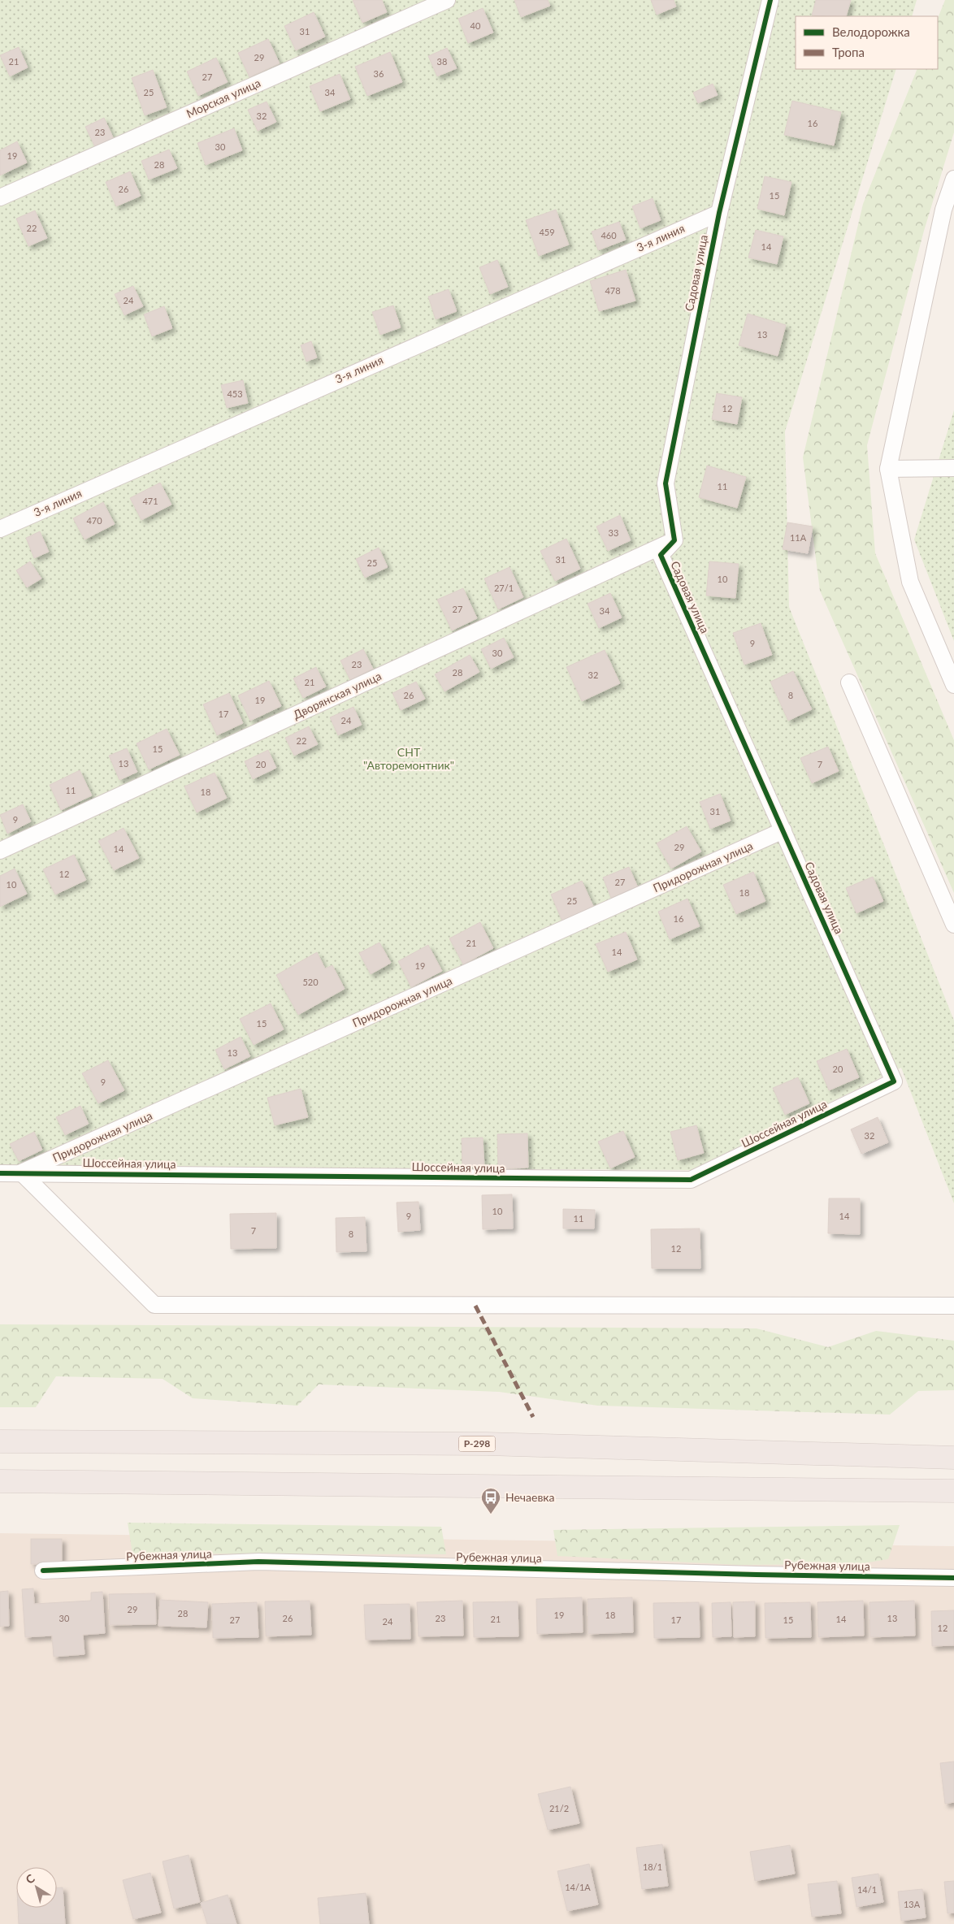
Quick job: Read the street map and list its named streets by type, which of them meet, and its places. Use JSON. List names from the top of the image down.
{
  "streets": {
    "highway": ["Р-298"],
    "street": [
      "Морская улица",
      "3-я линия",
      "Садовая улица",
      "Дворянская улица",
      "Придорожная улица",
      "Шоссейная улица",
      "Рубежная улица"
    ]
  },
  "crossings": [
    ["3-я линия", "Садовая улица"],
    ["Садовая улица", "Дворянская улица"],
    ["Садовая улица", "Придорожная улица"],
    ["Садовая улица", "Шоссейная улица"],
    ["Придорожная улица", "Шоссейная улица"]
  ],
  "parks": ["СНТ \"Авторемонтник\""],
  "places": {
    "bus stop": ["Нечаевка"]
  },
  "house_numbers": [
    "40",
    "31",
    "29",
    "21",
    "38",
    "36",
    "27",
    "25",
    "34",
    "32",
    "16",
    "23",
    "30",
    "19",
    "28",
    "26",
    "15",
    "22",
    "459",
    "460",
    "14",
    "478",
    "24",
    "13",
    "453",
    "12",
    "11",
    "471",
    "470",
    "33",
    "11А",
    "31",
    "25",
    "10",
    "27/1",
    "27",
    "34",
    "9",
    "30",
    "23",
    "28",
    "32",
    "21",
    "26",
    "8",
    "19",
    "17",
    "24",
    "22",
    "15",
    "13",
    "20",
    "7",
    "11",
    "18",
    "31",
    "9",
    "29",
    "14",
    "12",
    "27",
    "10",
    "18",
    "25",
    "16",
    "21",
    "14",
    "19",
    "520",
    "15",
    "13",
    "20",
    "9",
    "32",
    "10",
    "9",
    "14",
    "11",
    "7",
    "8",
    "12",
    "29",
    "28",
    "19",
    "18",
    "30",
    "26",
    "23",
    "13",
    "21",
    "14",
    "27",
    "17",
    "15",
    "24",
    "12",
    "21/2",
    "18/1",
    "14/1А",
    "14/1",
    "13А"
  ],
  "legend": ["Велодорожка", "Тропа"],
  "north": "top left"
}
